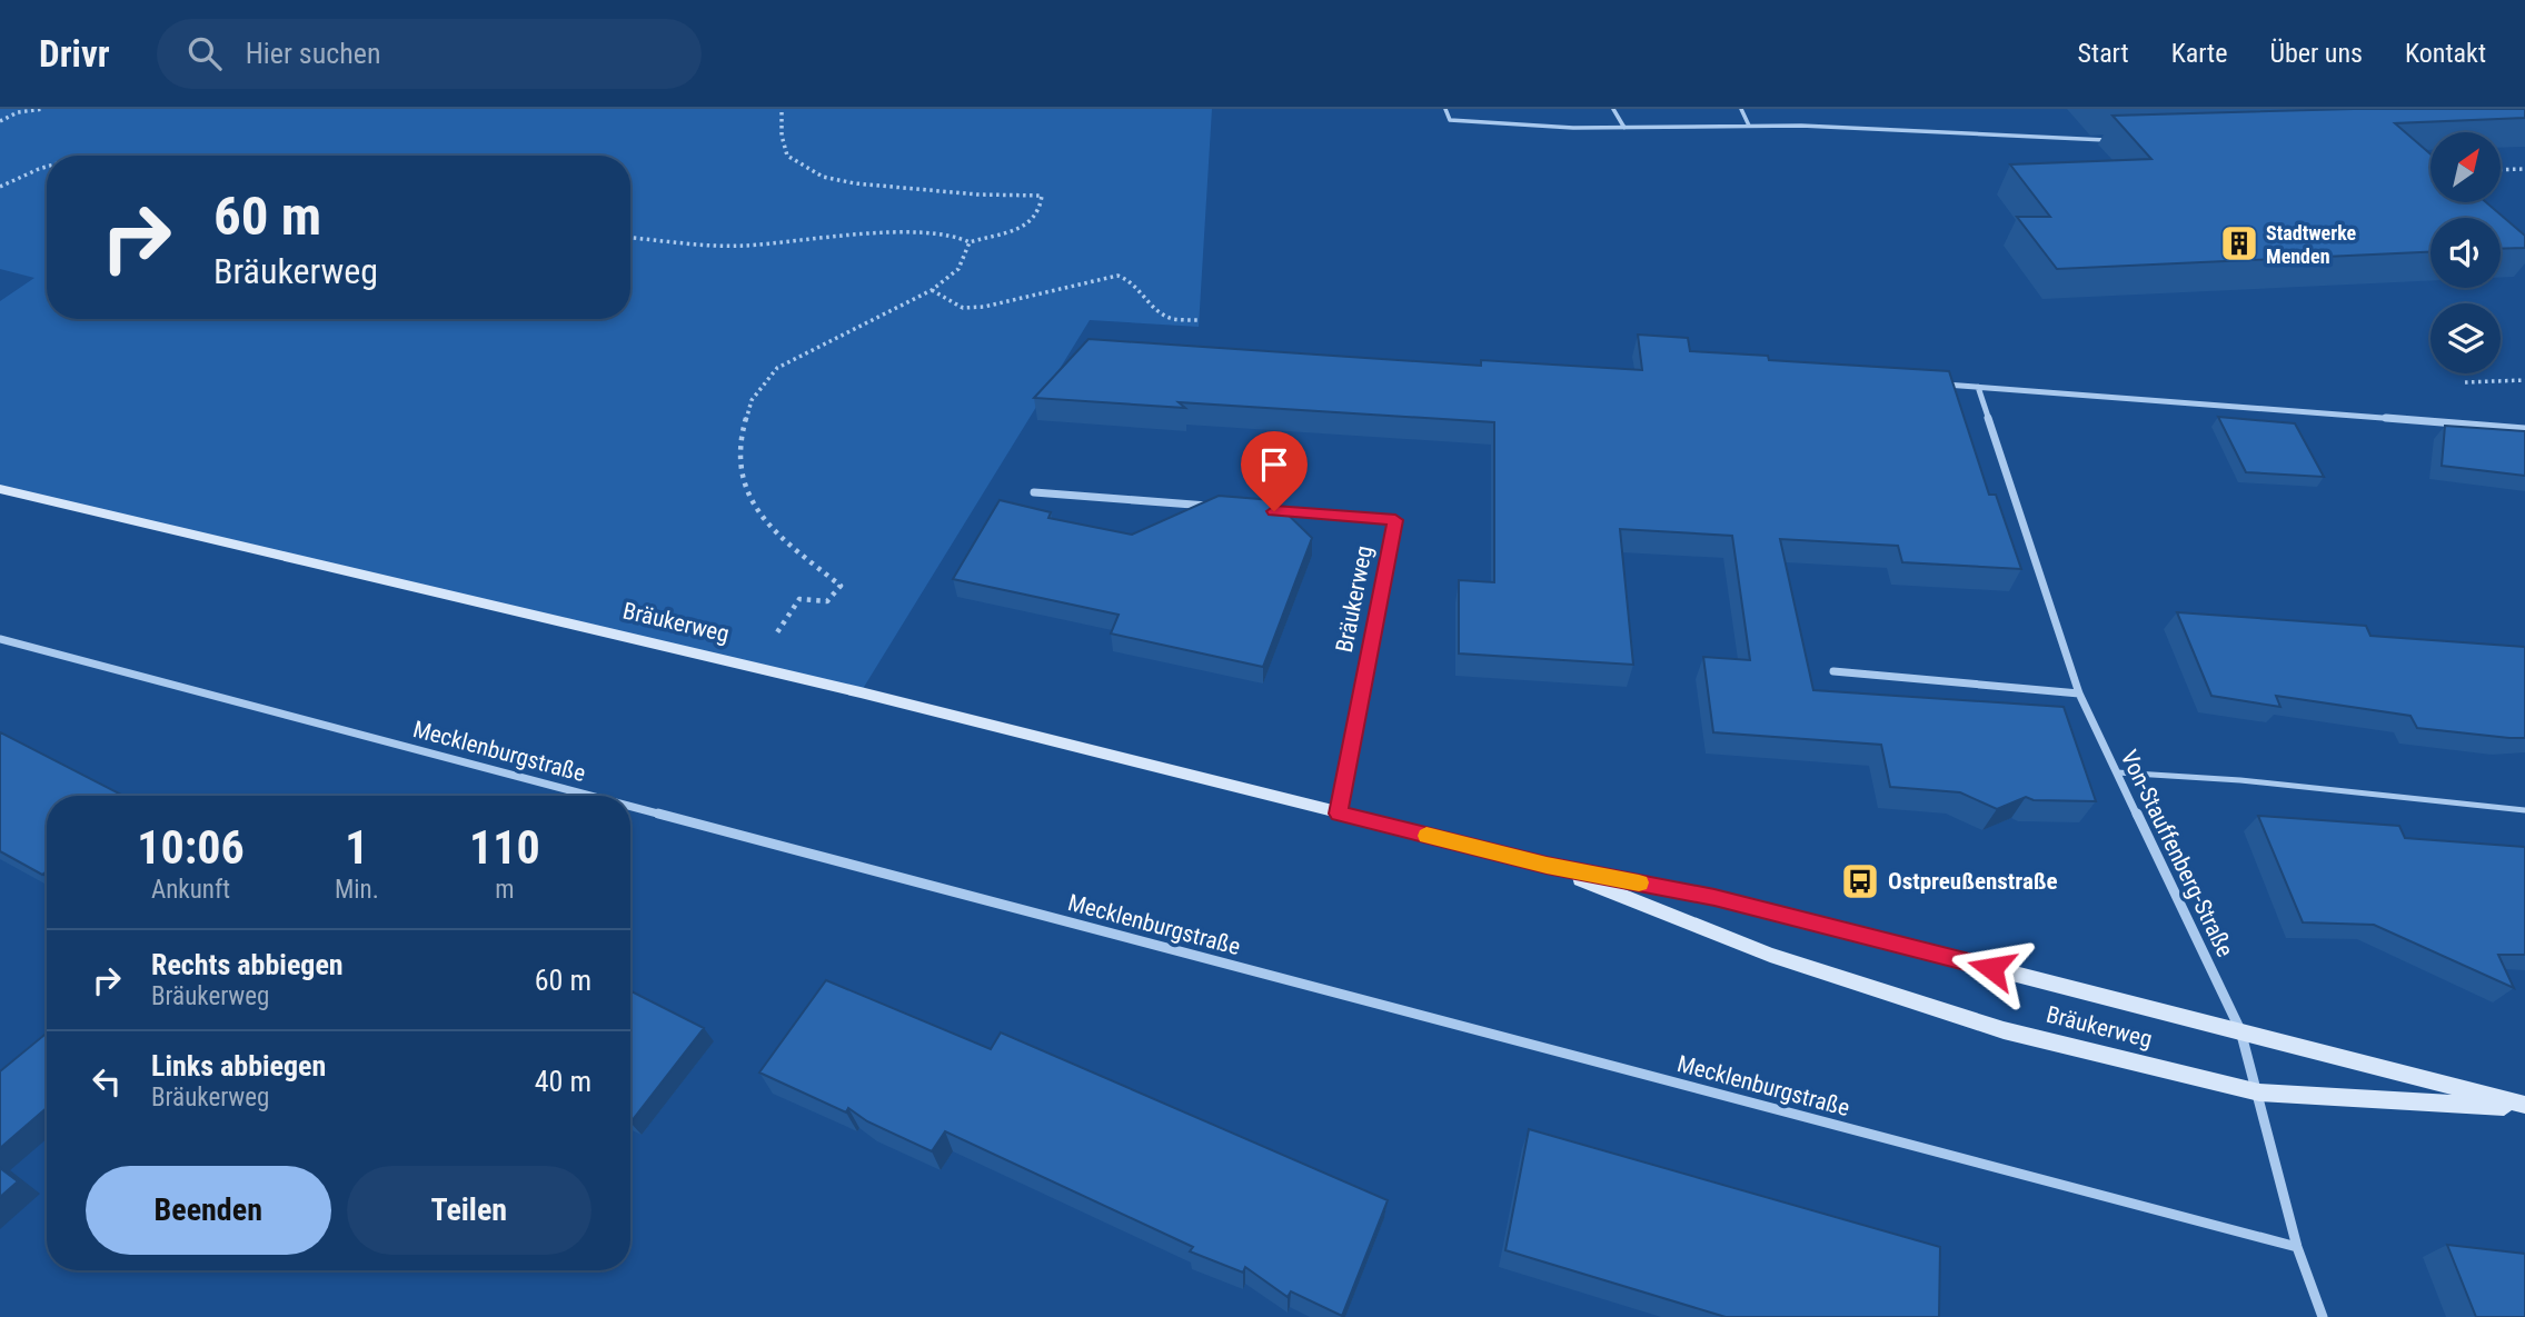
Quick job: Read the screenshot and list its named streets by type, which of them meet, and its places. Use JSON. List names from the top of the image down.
{
  "streets": {
    "main road": ["Bräukerweg"],
    "street": ["Mecklenburgstraße", "Von-Stauffenberg-Straße"]
  },
  "crossings": [
    ["Bräukerweg", "Von-Stauffenberg-Straße"]
  ],
  "places": {
    "building": ["Stadtwerke Menden"],
    "bus stop": ["Ostpreußenstraße"]
  },
  "north": "top right",
  "page": {
    "header": "Drivr",
    "search": "Hier suchen",
    "nav": [
      "Start",
      "Karte",
      "Über uns",
      "Kontakt"
    ],
    "turn": ["60 m", "Bräukerweg"],
    "eta": [
      "10:06",
      "Ankunft",
      "1",
      "Min.",
      "110",
      "m"
    ],
    "list": [
      {
        "name": "Rechts abbiegen",
        "note": "Bräukerweg",
        "value": "60 m"
      },
      {
        "name": "Links abbiegen",
        "note": "Bräukerweg",
        "value": "40 m"
      }
    ],
    "buttons": ["Beenden", "Teilen"]
  }
}
